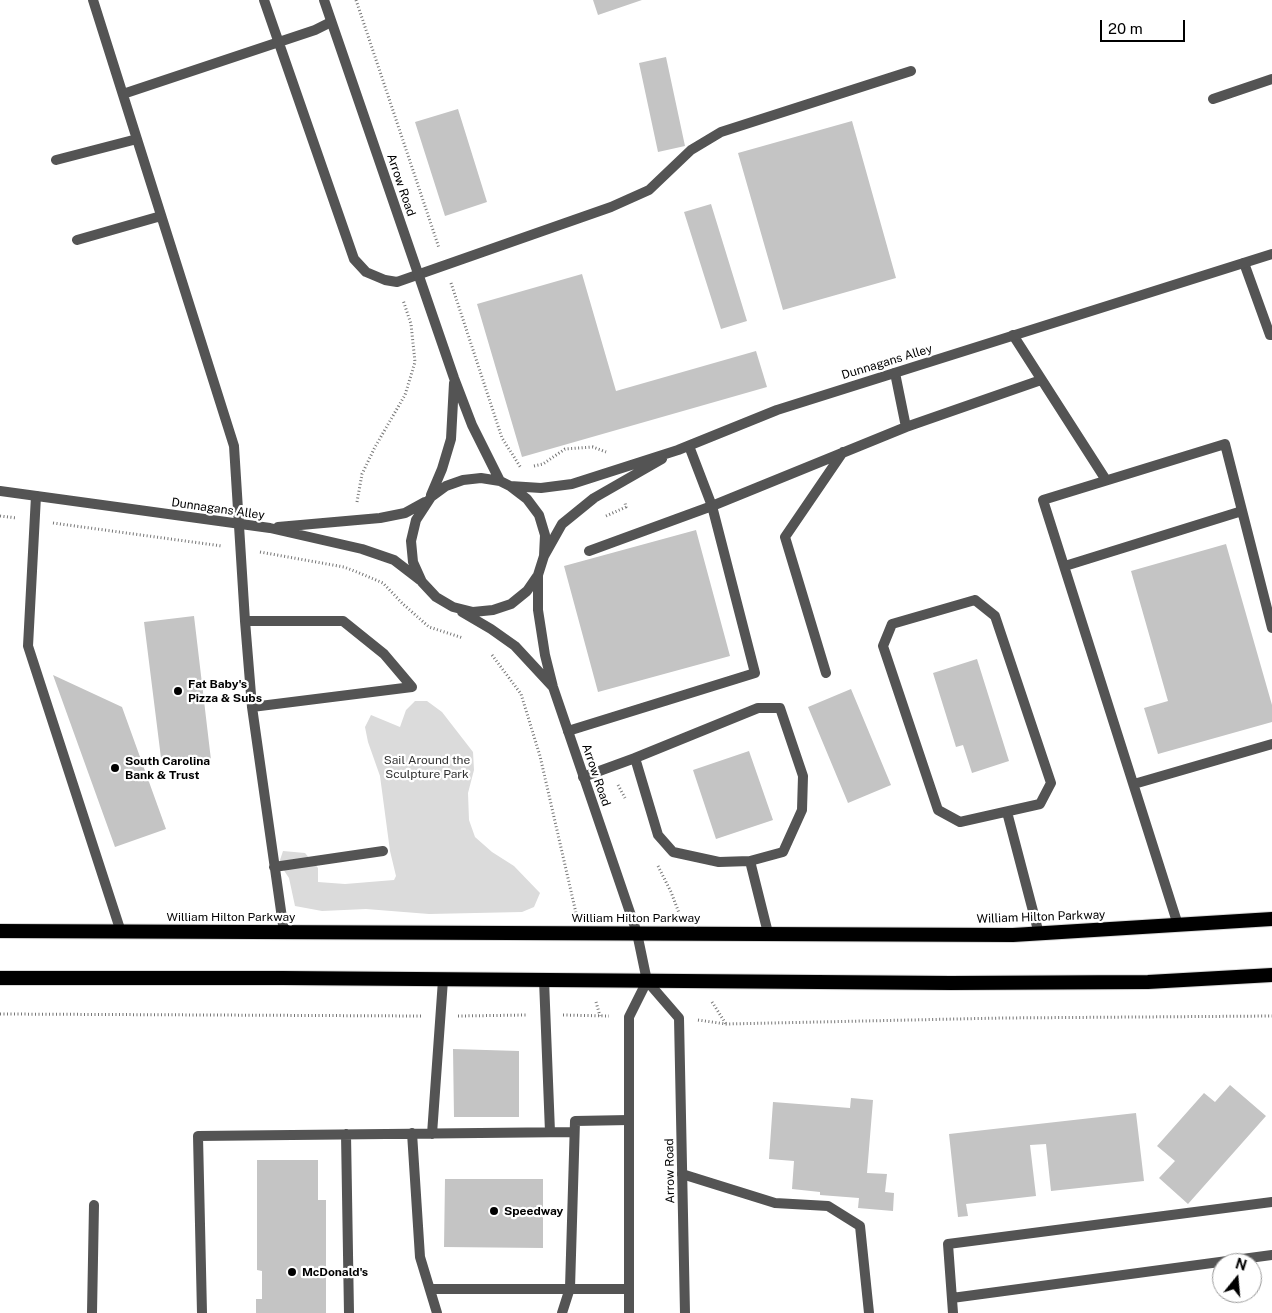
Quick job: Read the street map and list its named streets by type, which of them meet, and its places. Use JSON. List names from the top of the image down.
{
  "streets": {
    "highway": ["William Hilton Parkway"],
    "street": ["Arrow Road", "Dunnagans Alley"]
  },
  "crossings": [
    ["Arrow Road", "Dunnagans Alley"],
    ["Arrow Road", "William Hilton Parkway"]
  ],
  "parks": ["Sail Around the Sculpture Park"],
  "places": [
    "Fat Baby's Pizza & Subs",
    "South Carolina Bank & Trust",
    "Speedway",
    "McDonald's"
  ],
  "scale_bar": "20 m",
  "north": "top"
}
